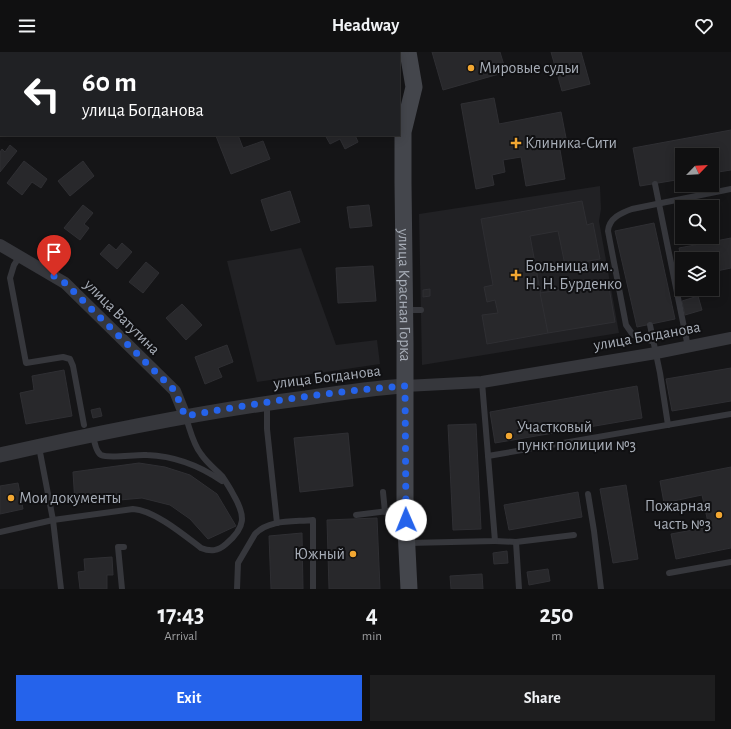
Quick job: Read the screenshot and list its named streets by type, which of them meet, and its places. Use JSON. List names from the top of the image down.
{
  "streets": {
    "main road": ["улица Красная Горка"],
    "street": ["улица Ватутина", "улица Богданова"]
  },
  "crossings": [
    ["улица Красная Горка", "улица Богданова"],
    ["улица Ватутина", "улица Богданова"]
  ],
  "places": {
    "other": [
      "Мировые судьи",
      "Участковый пункт полиции №3",
      "Мои документы",
      "Пожарная часть №3",
      "Южный"
    ],
    "health": ["Клиника-Сити", "Больница им. Н. Н. Бурденко"]
  },
  "north": "top right",
  "page": {
    "header": "Headway",
    "turn": ["60 m", "улица Богданова"],
    "eta": [
      "17:43",
      "Arrival",
      "4",
      "min",
      "250",
      "m"
    ],
    "buttons": ["Exit", "Share"]
  }
}
